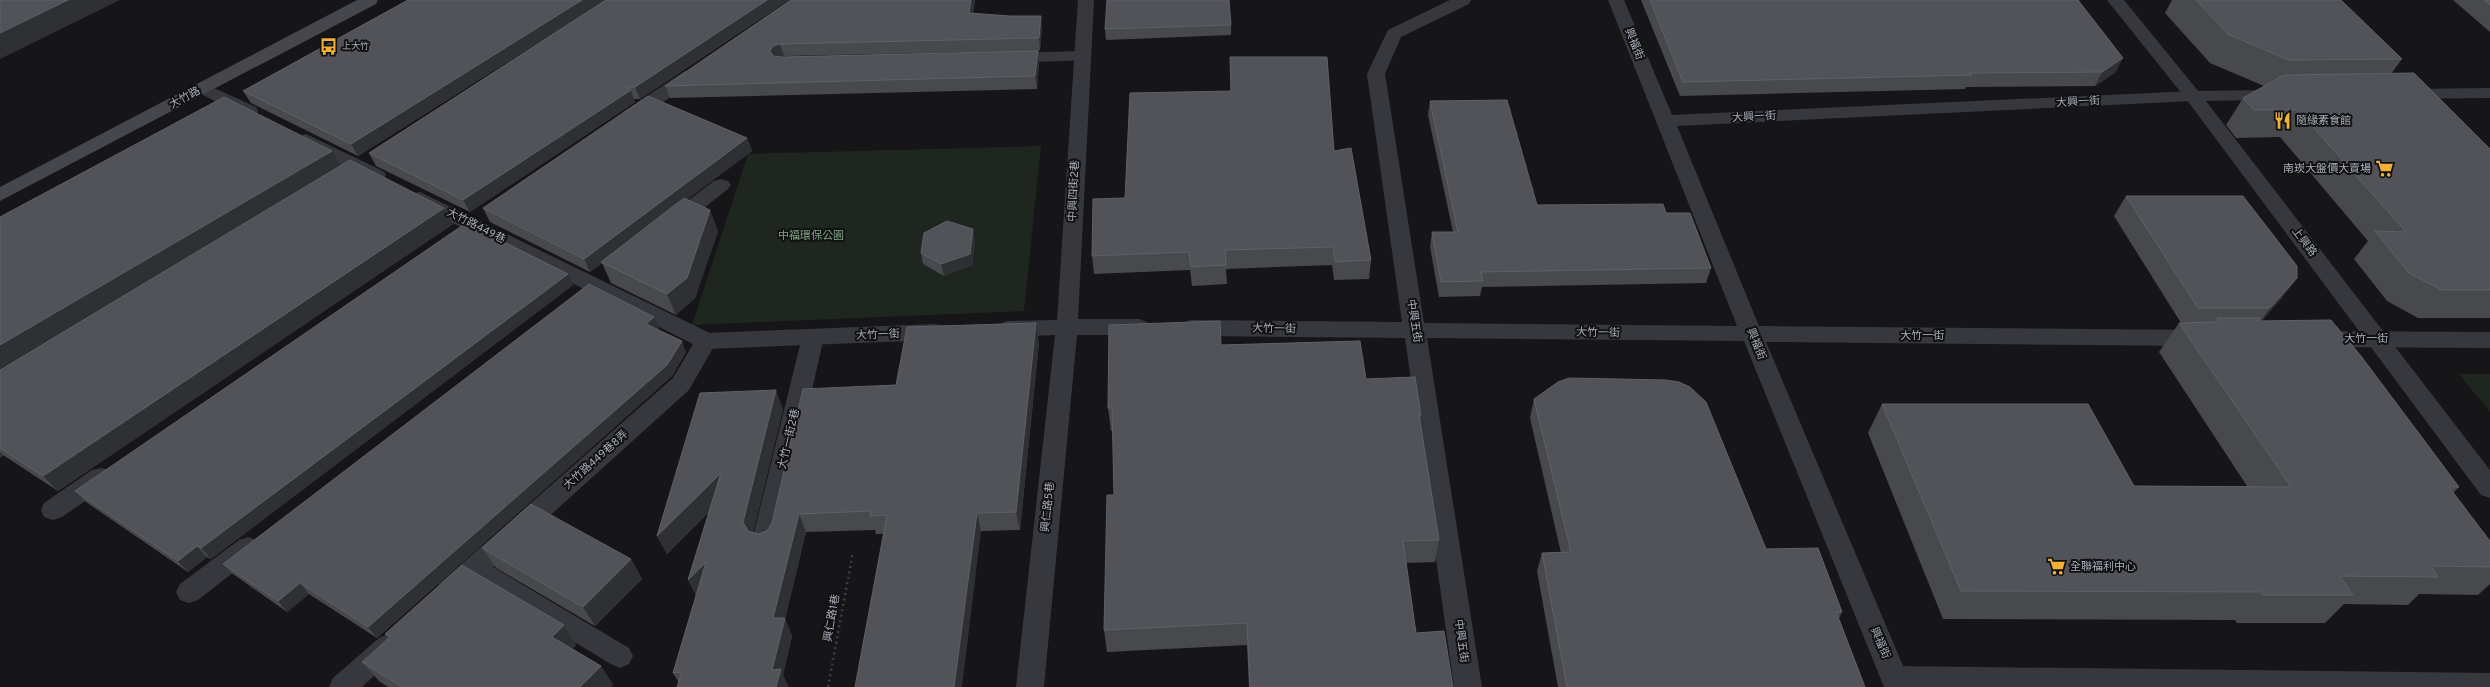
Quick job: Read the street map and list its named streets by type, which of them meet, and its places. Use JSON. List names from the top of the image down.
{
  "streets": {
    "main road": ["大竹路"],
    "street": [
      "興福街",
      "大興一街",
      "中興四街2巷",
      "大竹路449巷",
      "上興路",
      "中興五街",
      "大竹一街",
      "大竹一街2巷",
      "大竹路449巷8弄",
      "興仁路5巷"
    ],
    "path": ["興仁路1巷"]
  },
  "crossings": [
    ["興福街", "大興一街"],
    ["興福街", "大竹一街"],
    ["大興一街", "上興路"],
    ["中興四街2巷", "大竹一街"],
    ["中興四街2巷", "興仁路5巷"],
    ["大竹路449巷", "大竹一街"],
    ["大竹路449巷", "大竹路449巷8弄"],
    ["上興路", "大竹一街"],
    ["中興五街", "大竹一街"],
    ["大竹一街", "大竹一街2巷"],
    ["大竹一街", "大竹路449巷8弄"],
    ["大竹一街", "興仁路5巷"]
  ],
  "parks": ["中福環保公園"],
  "places": {
    "bus stop": ["上大竹"],
    "restaurant": ["隨緣素食館"],
    "supermarket": ["南崁大盤價大賣場", "全聯福利中心"]
  }
}
